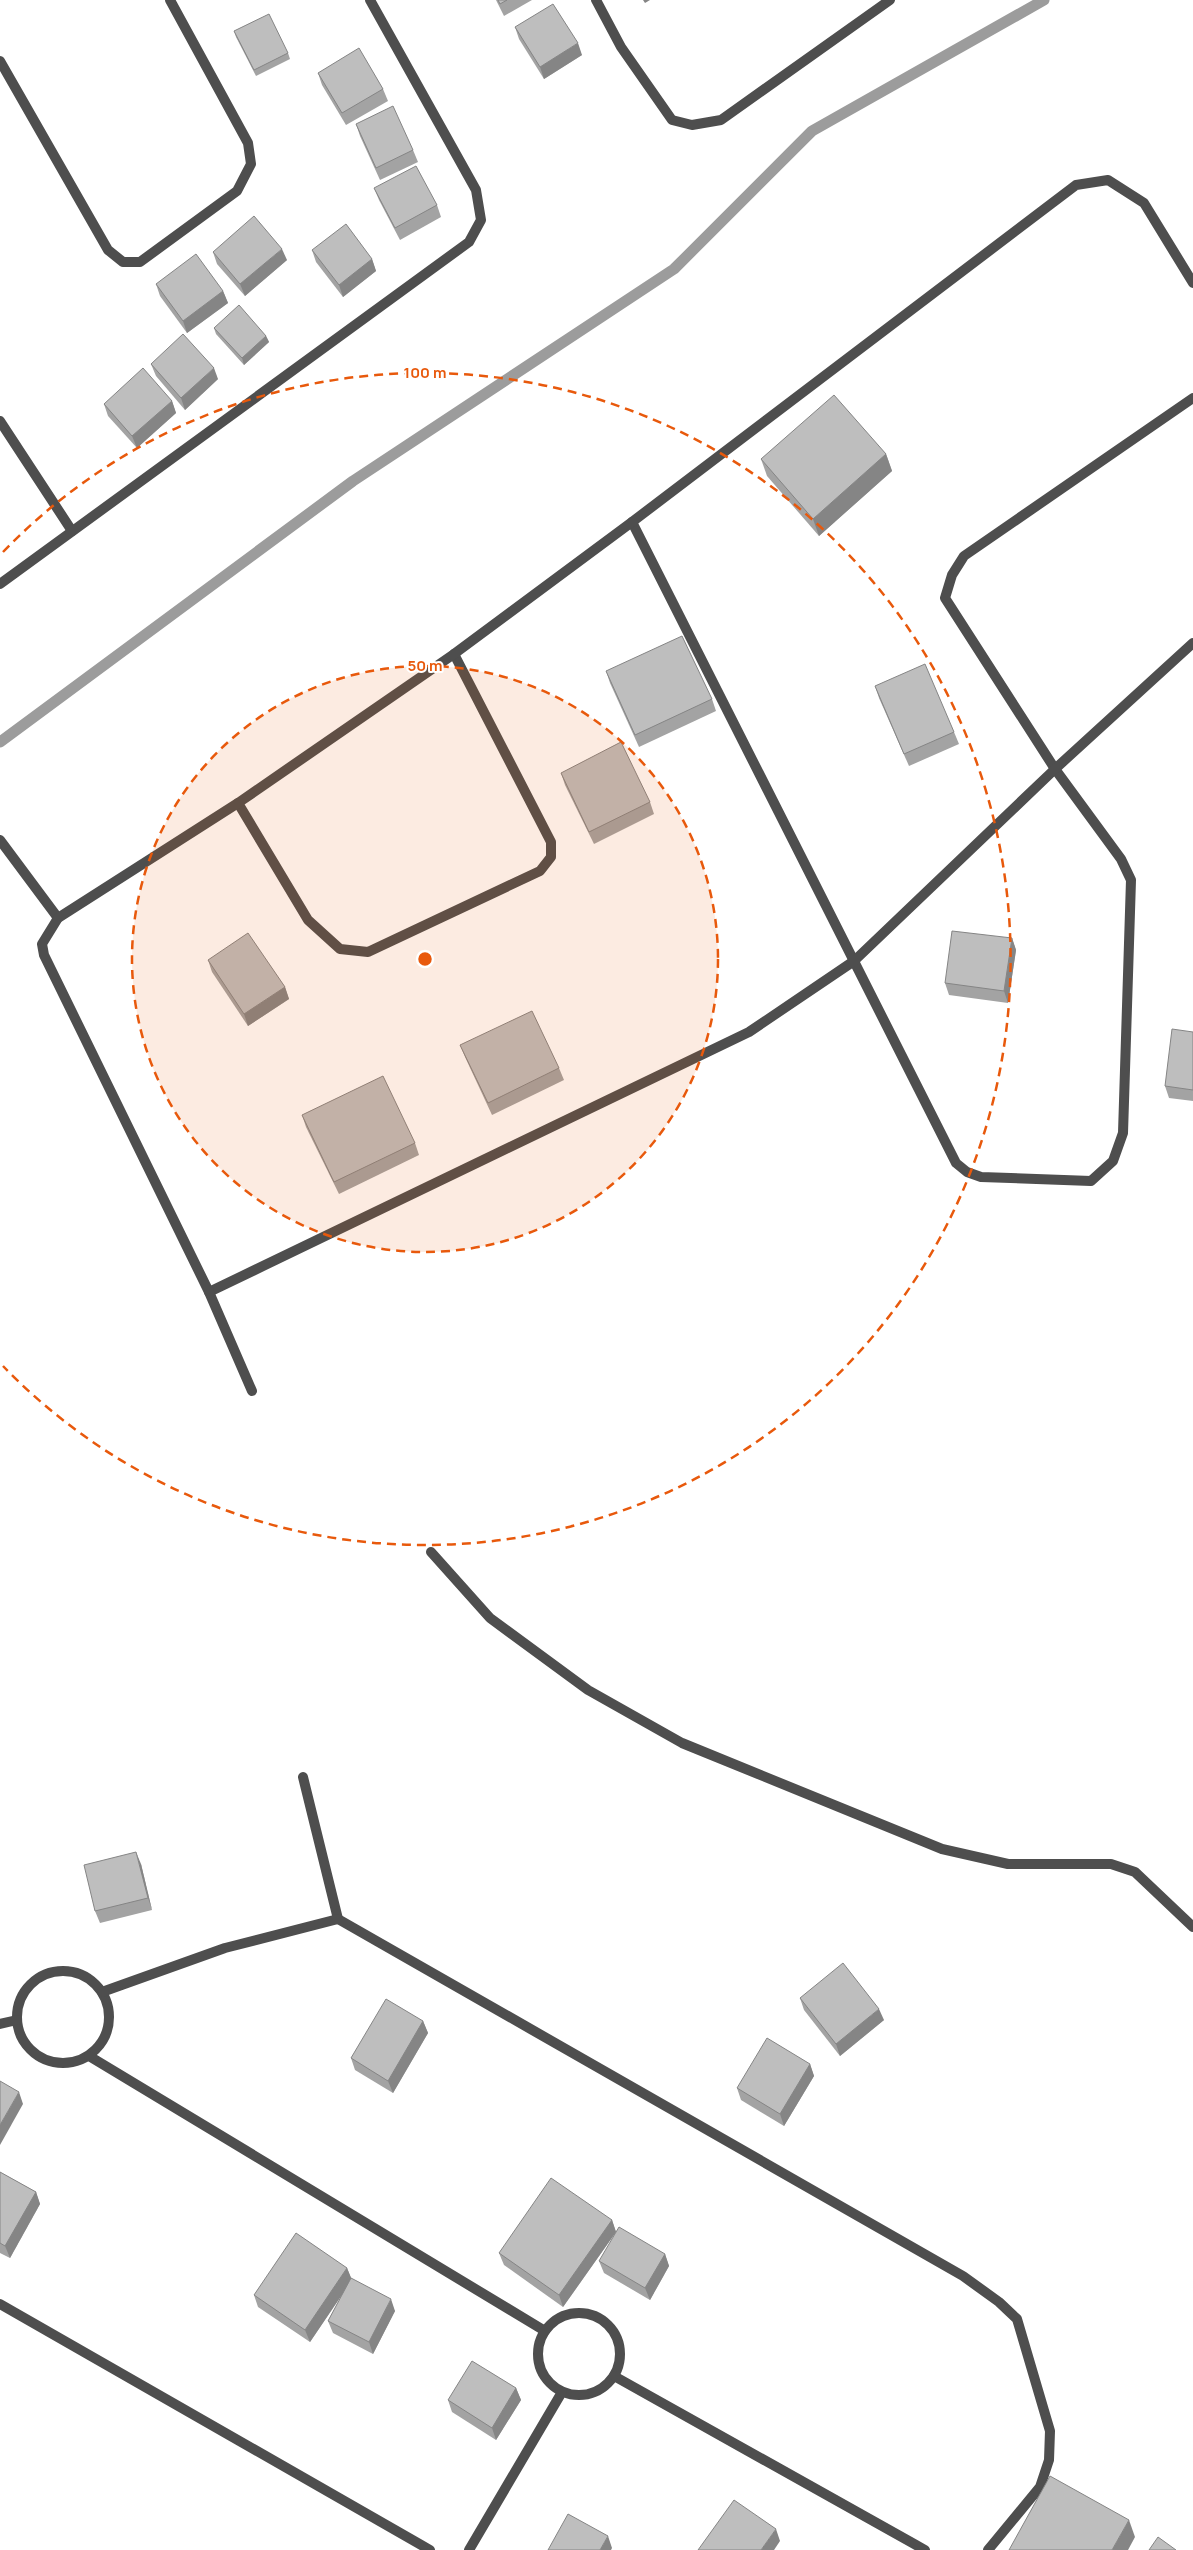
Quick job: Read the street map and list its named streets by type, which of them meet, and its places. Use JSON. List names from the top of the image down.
{
  "rings": ["100 m", "50 m"]
}
